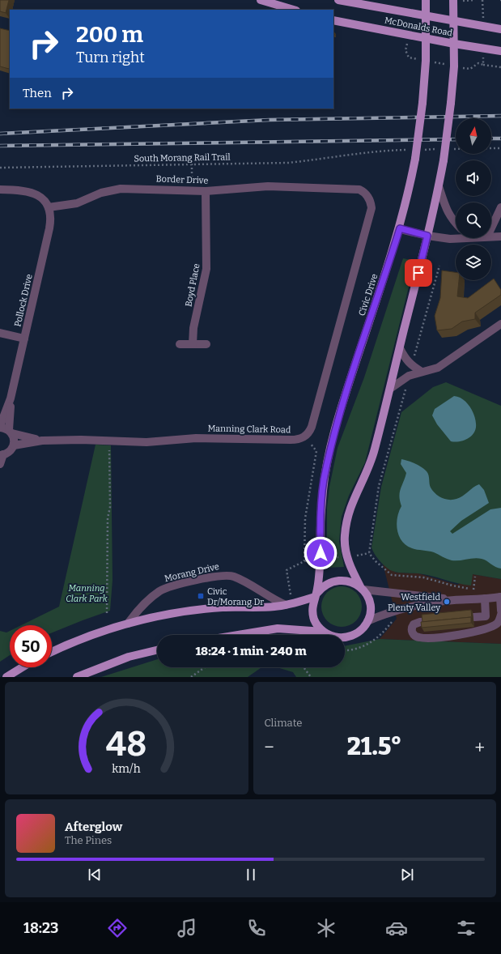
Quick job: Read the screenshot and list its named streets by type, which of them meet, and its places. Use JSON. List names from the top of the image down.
{
  "streets": {
    "main road": ["McDonalds Road", "Civic Drive", "Morang Drive"],
    "street": [
      "Border Drive",
      "Boyd Place",
      "Pollock Drive",
      "Manning Clark Road"
    ],
    "path": ["South Morang Rail Trail"]
  },
  "crossings": [
    ["McDonalds Road", "Civic Drive"],
    ["Border Drive", "Boyd Place"],
    ["Border Drive", "Pollock Drive"],
    ["Border Drive", "Manning Clark Road"],
    ["Civic Drive", "Morang Drive"],
    ["Pollock Drive", "Manning Clark Road"]
  ],
  "parks": ["Manning Clark Park"],
  "places": {
    "transit": ["Civic Dr/Morang Dr"],
    "other": ["Westfield Plenty Valley"]
  },
  "north": "top",
  "page": {
    "turn": ["200 m", "Turn right"],
    "then": "Then",
    "limit": "50",
    "trip": "18:24 · 1 min · 240 m",
    "tile": "Climate",
    "heat": ["−", "21.5°", "+"],
    "song": ["Afterglow", "The Pines"],
    "tabs": "18:23",
    "gauge": ["48", "km/h"]
  }
}
